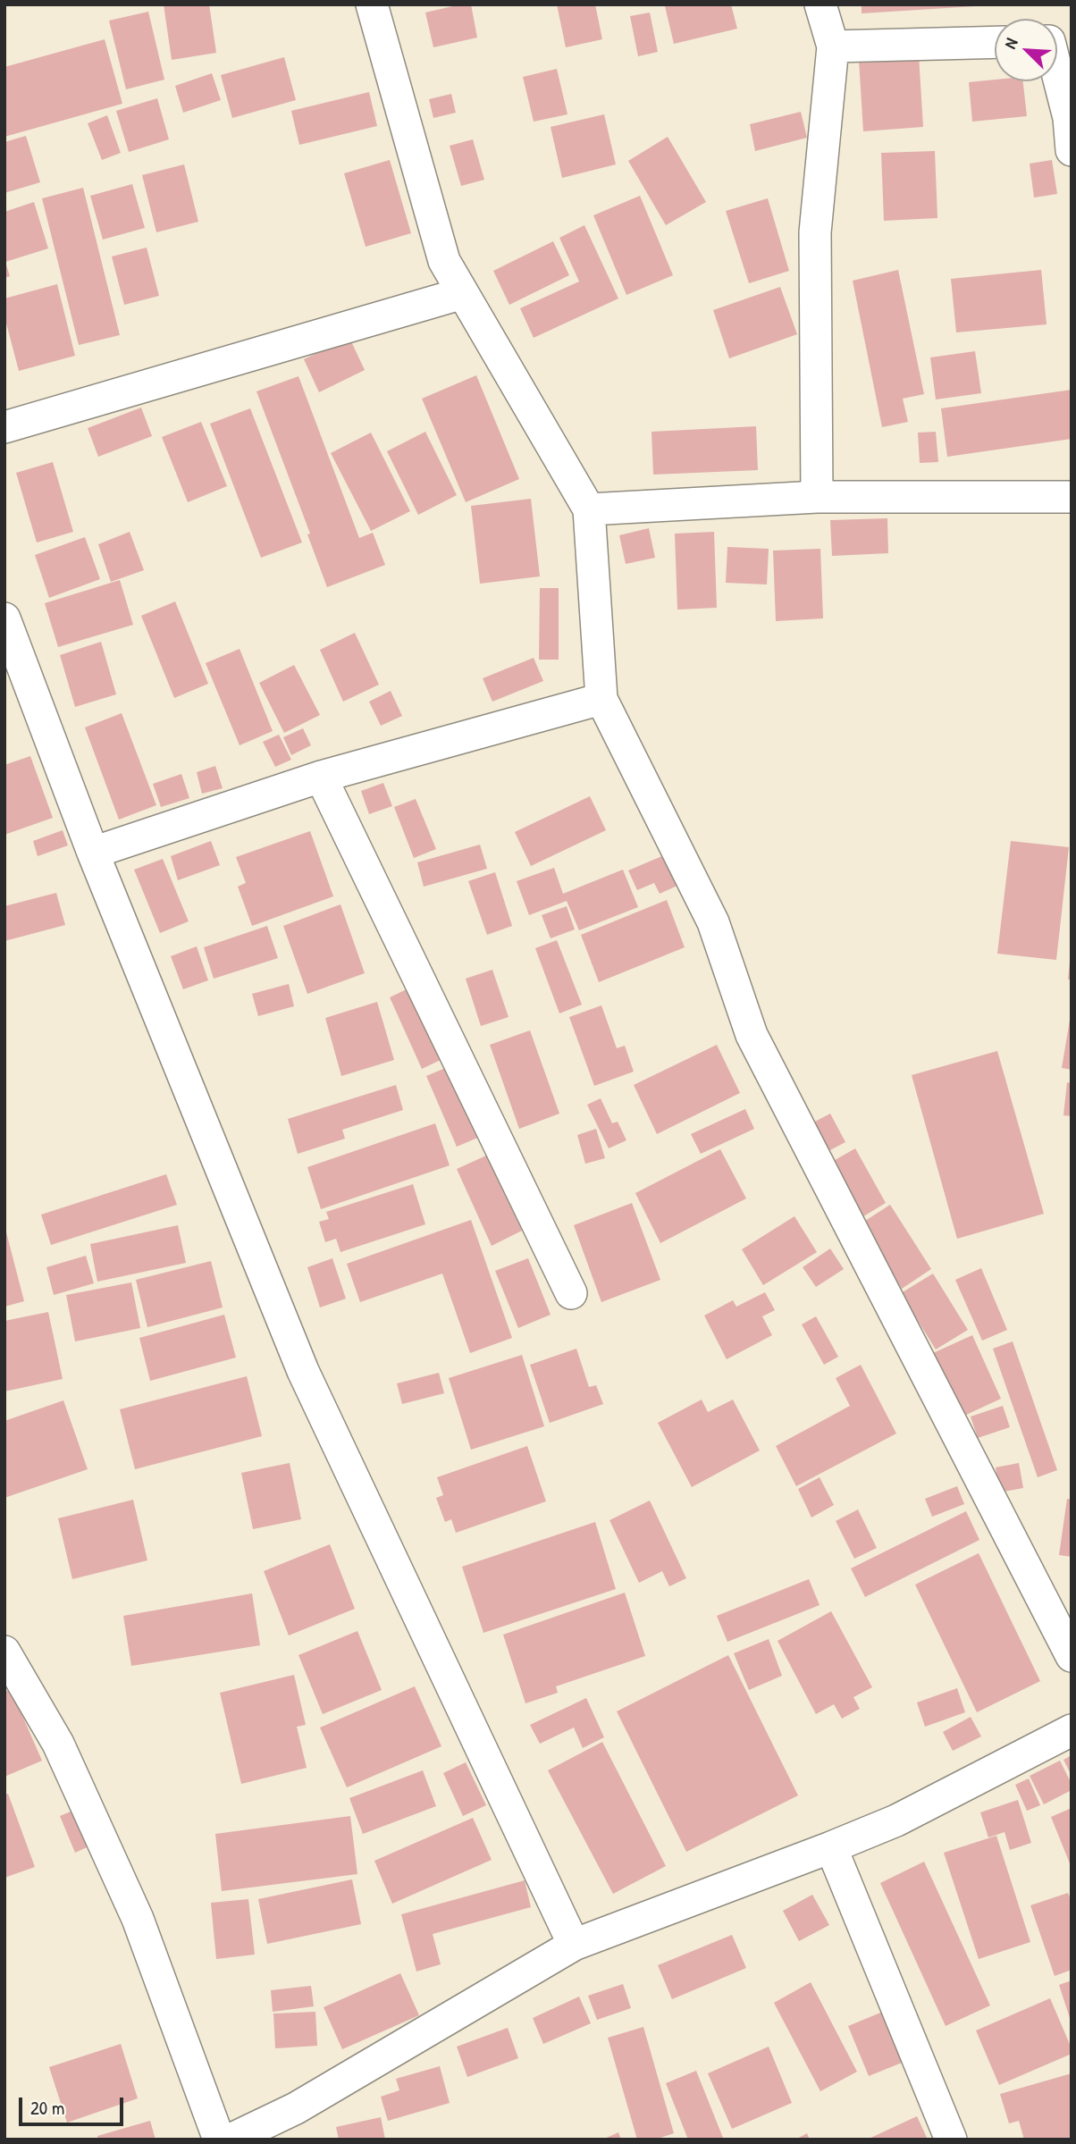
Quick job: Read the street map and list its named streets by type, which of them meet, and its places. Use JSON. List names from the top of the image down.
{
  "scale_bar": "20 m",
  "north": "top left"
}
